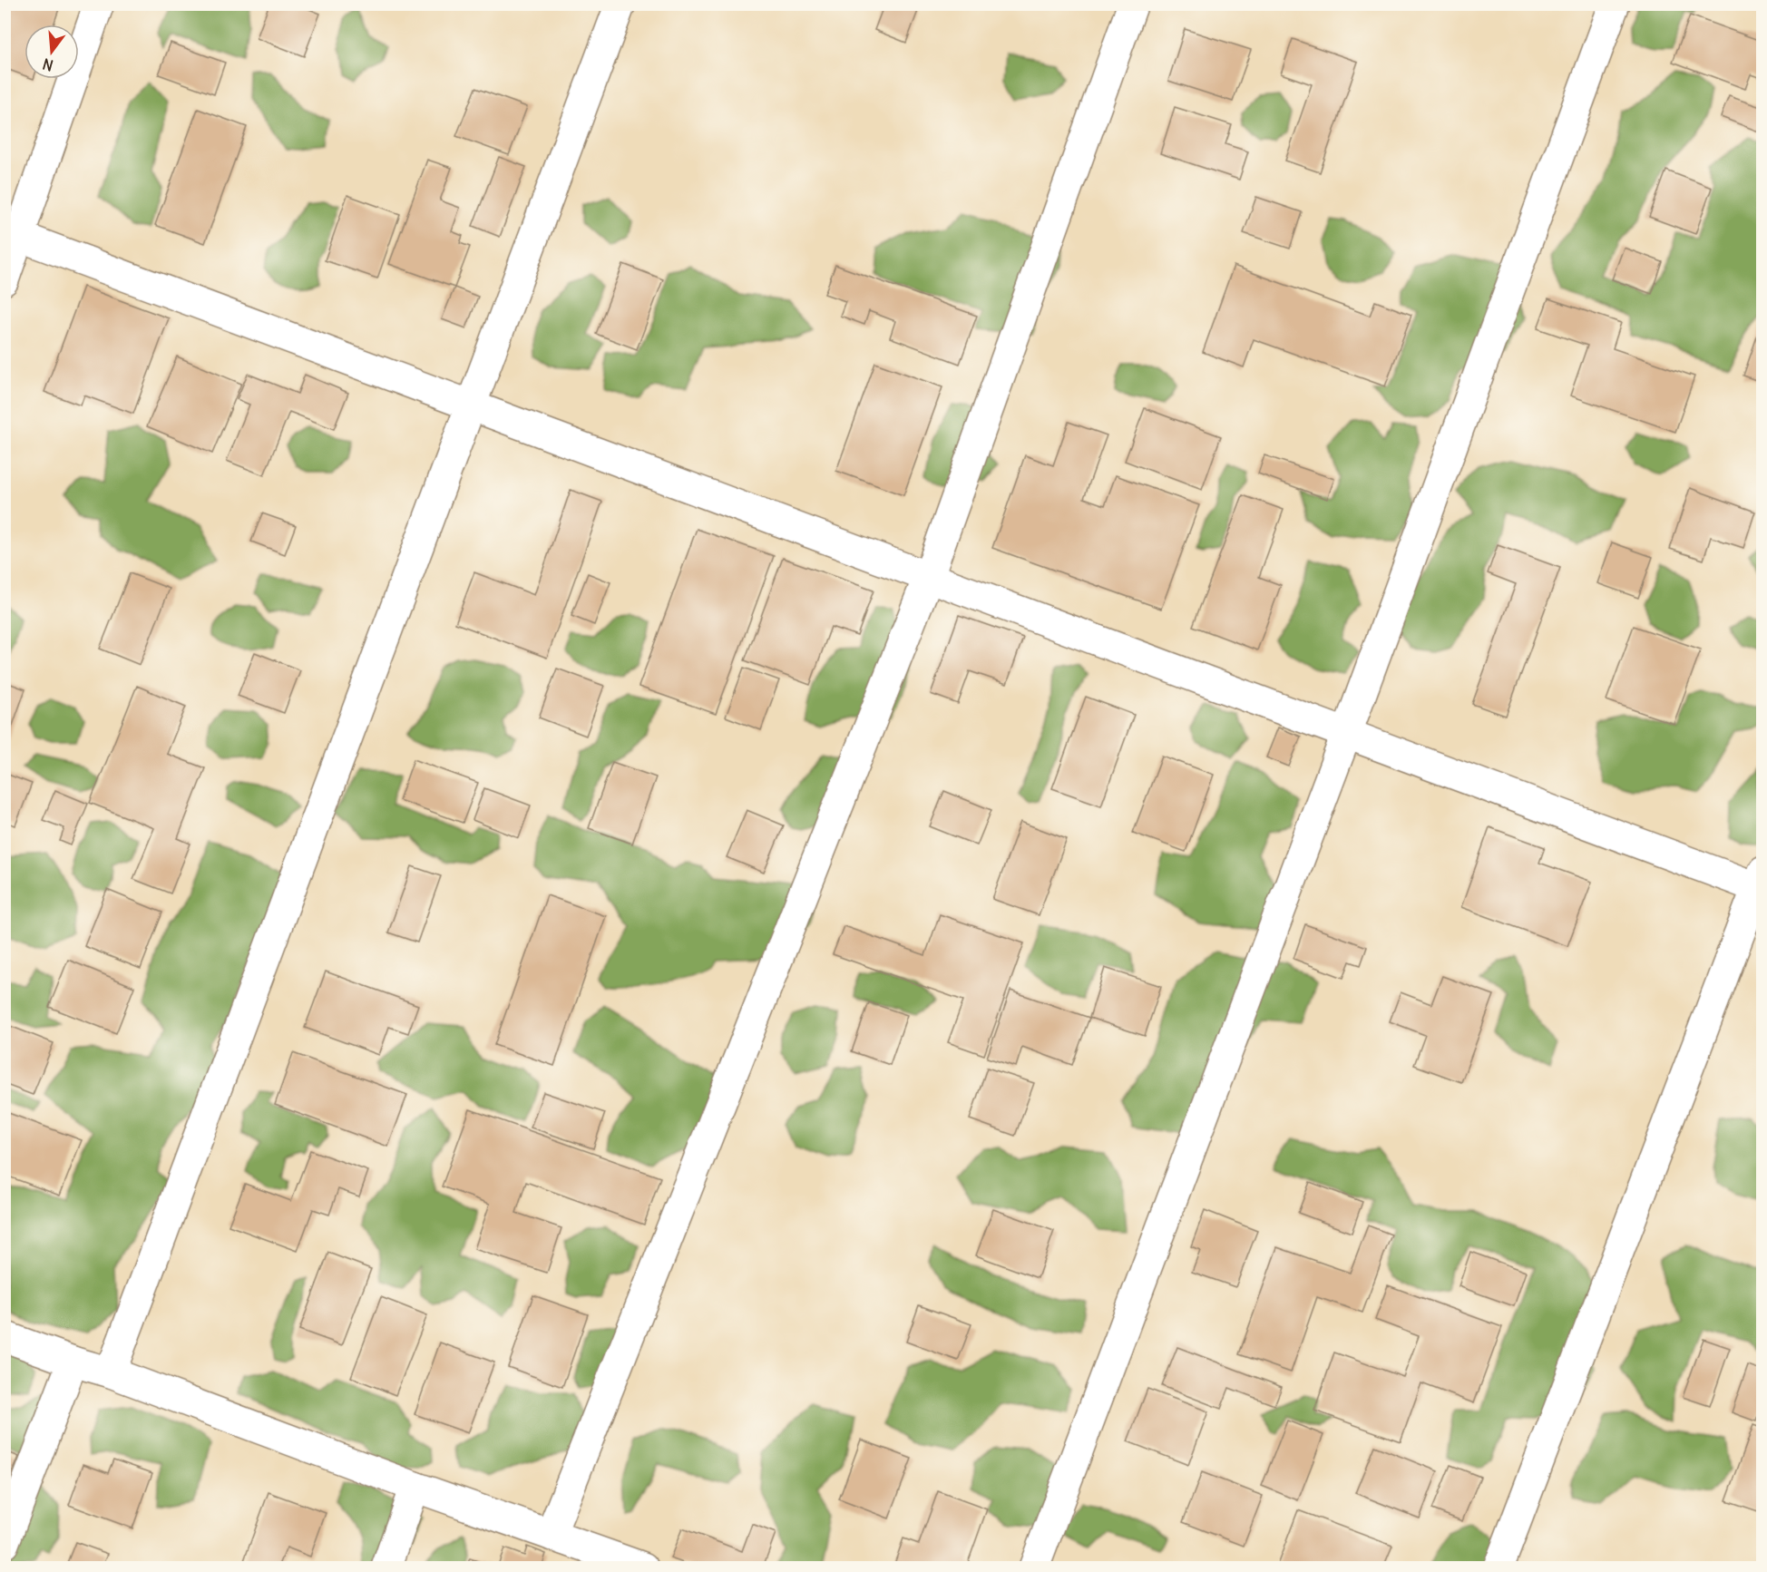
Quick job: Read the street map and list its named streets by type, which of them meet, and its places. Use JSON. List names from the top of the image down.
{
  "north": "bottom"
}
